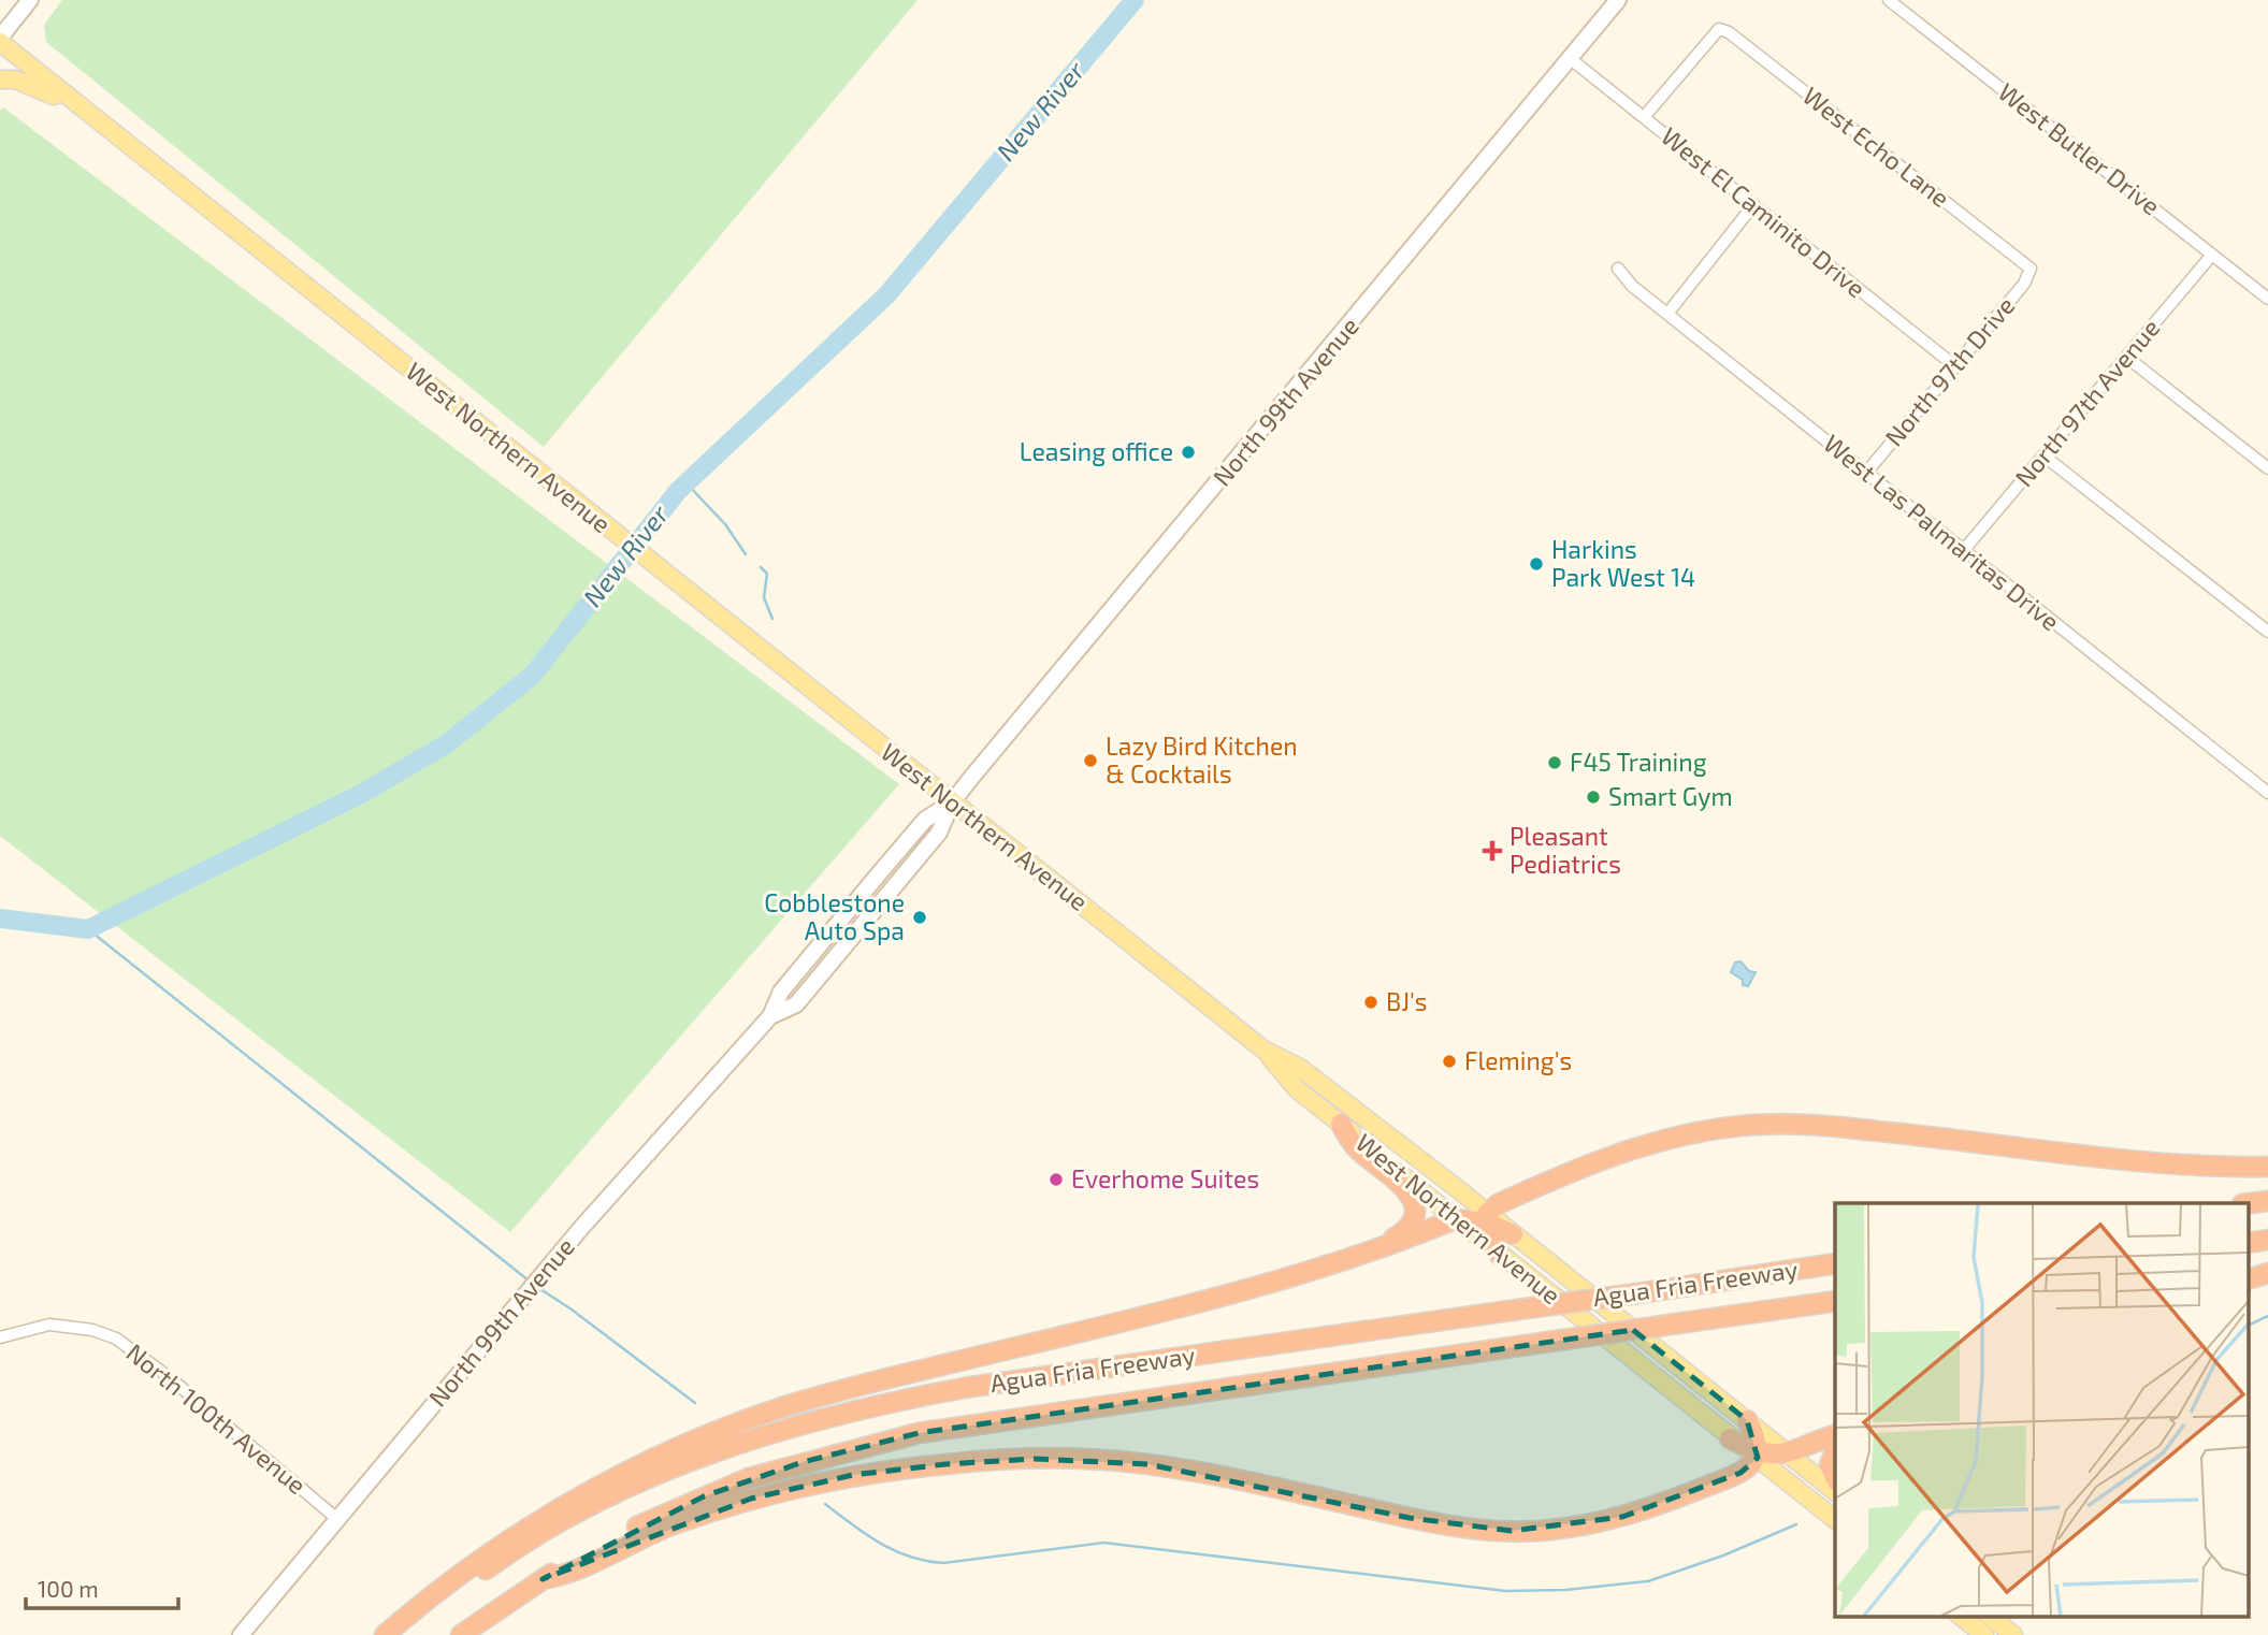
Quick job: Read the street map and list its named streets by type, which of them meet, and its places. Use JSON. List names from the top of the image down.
{
  "streets": {
    "highway": ["Agua Fria Freeway"],
    "main road": ["North 99th Avenue", "West Northern Avenue"],
    "street": [
      "West Echo Lane",
      "West Butler Drive",
      "West El Caminito Drive",
      "North 97th Drive",
      "North 97th Avenue",
      "West Las Palmaritas Drive",
      "North 100th Avenue"
    ]
  },
  "crossings": [
    ["West Echo Lane", "West El Caminito Drive"],
    ["West Echo Lane", "North 97th Drive"],
    ["West Butler Drive", "North 97th Avenue"],
    ["West El Caminito Drive", "North 97th Drive"],
    ["West El Caminito Drive", "North 99th Avenue"],
    ["North 97th Drive", "West Las Palmaritas Drive"],
    ["North 99th Avenue", "West Northern Avenue"],
    ["North 99th Avenue", "North 100th Avenue"],
    ["North 97th Avenue", "West Las Palmaritas Drive"]
  ],
  "water": ["New River"],
  "places": {
    "other": [
      "Leasing office",
      "Harkins Park West 14",
      "Lazy Bird Kitchen & Cocktails",
      "F45 Training",
      "Smart Gym",
      "Cobblestone Auto Spa",
      "BJ's",
      "Fleming's",
      "Everhome Suites"
    ],
    "health": ["Pleasant Pediatrics"]
  },
  "scale_bar": "100 m"
}
